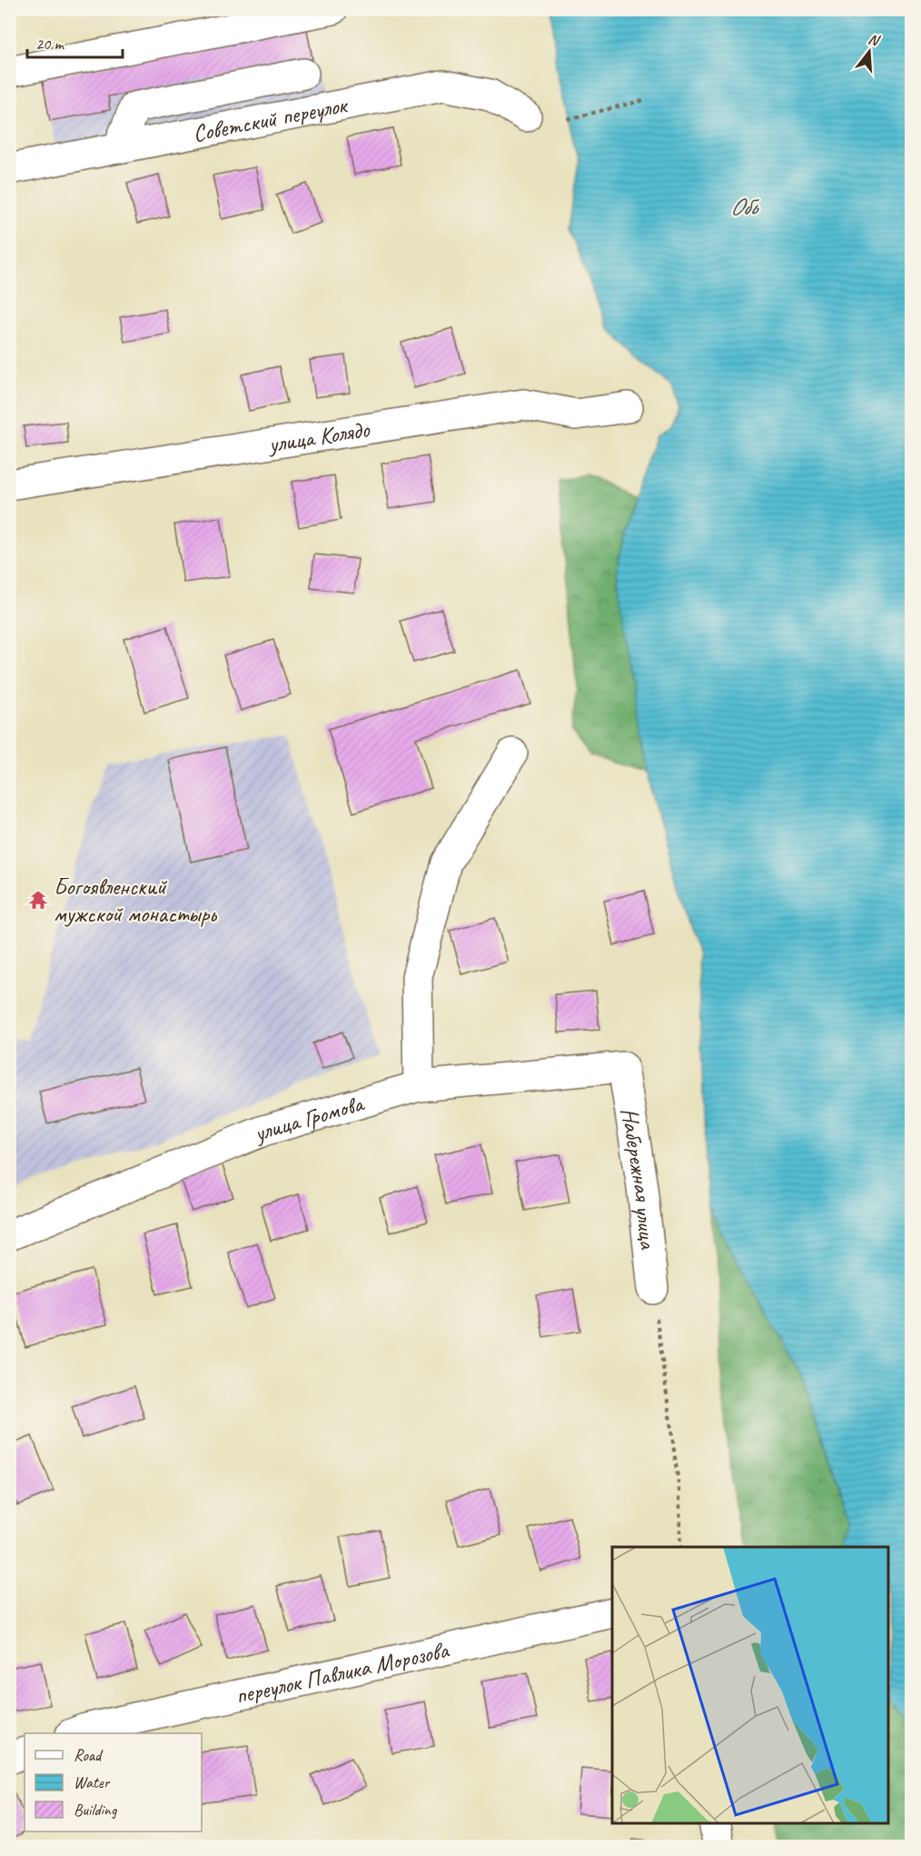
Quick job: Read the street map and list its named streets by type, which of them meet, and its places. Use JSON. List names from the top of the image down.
{
  "streets": {
    "street": [
      "Советский переулок",
      "улица Колядо",
      "улица Громова",
      "Набережная улица",
      "переулок Павлика Морозова"
    ]
  },
  "crossings": [
    ["улица Громова", "Набережная улица"]
  ],
  "water": ["Обь"],
  "places": {
    "temple": ["Богоявленский мужской монастырь"]
  },
  "legend": ["Road", "Water", "Building"],
  "scale_bar": "20 m",
  "north": "top"
}
